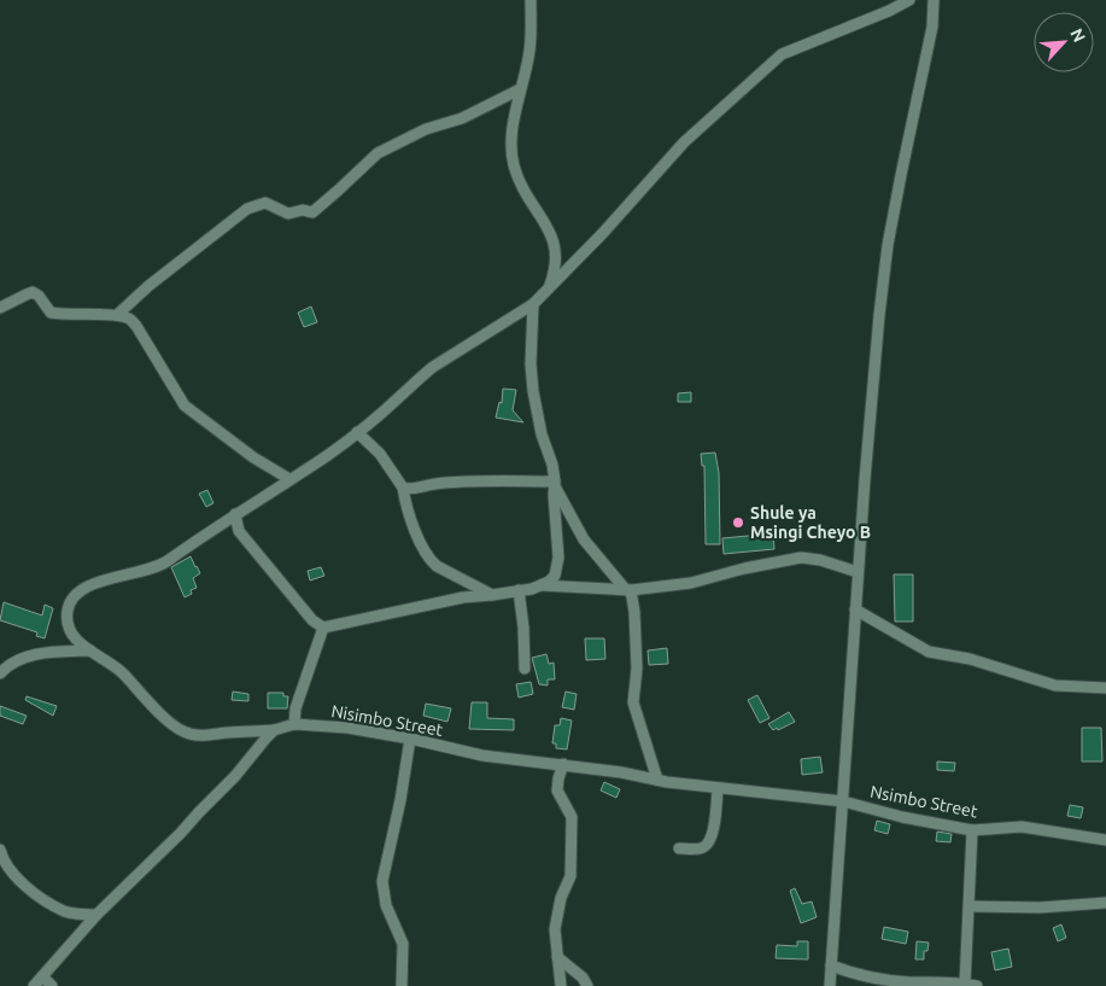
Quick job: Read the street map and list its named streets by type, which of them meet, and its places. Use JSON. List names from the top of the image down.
{
  "streets": {
    "street": ["Nisimbo Street", "Nsimbo Street"]
  },
  "crossings": [
    ["Nisimbo Street", "Nsimbo Street"]
  ],
  "places": ["Shule ya Msingi Cheyo B"],
  "north": "top right"
}
